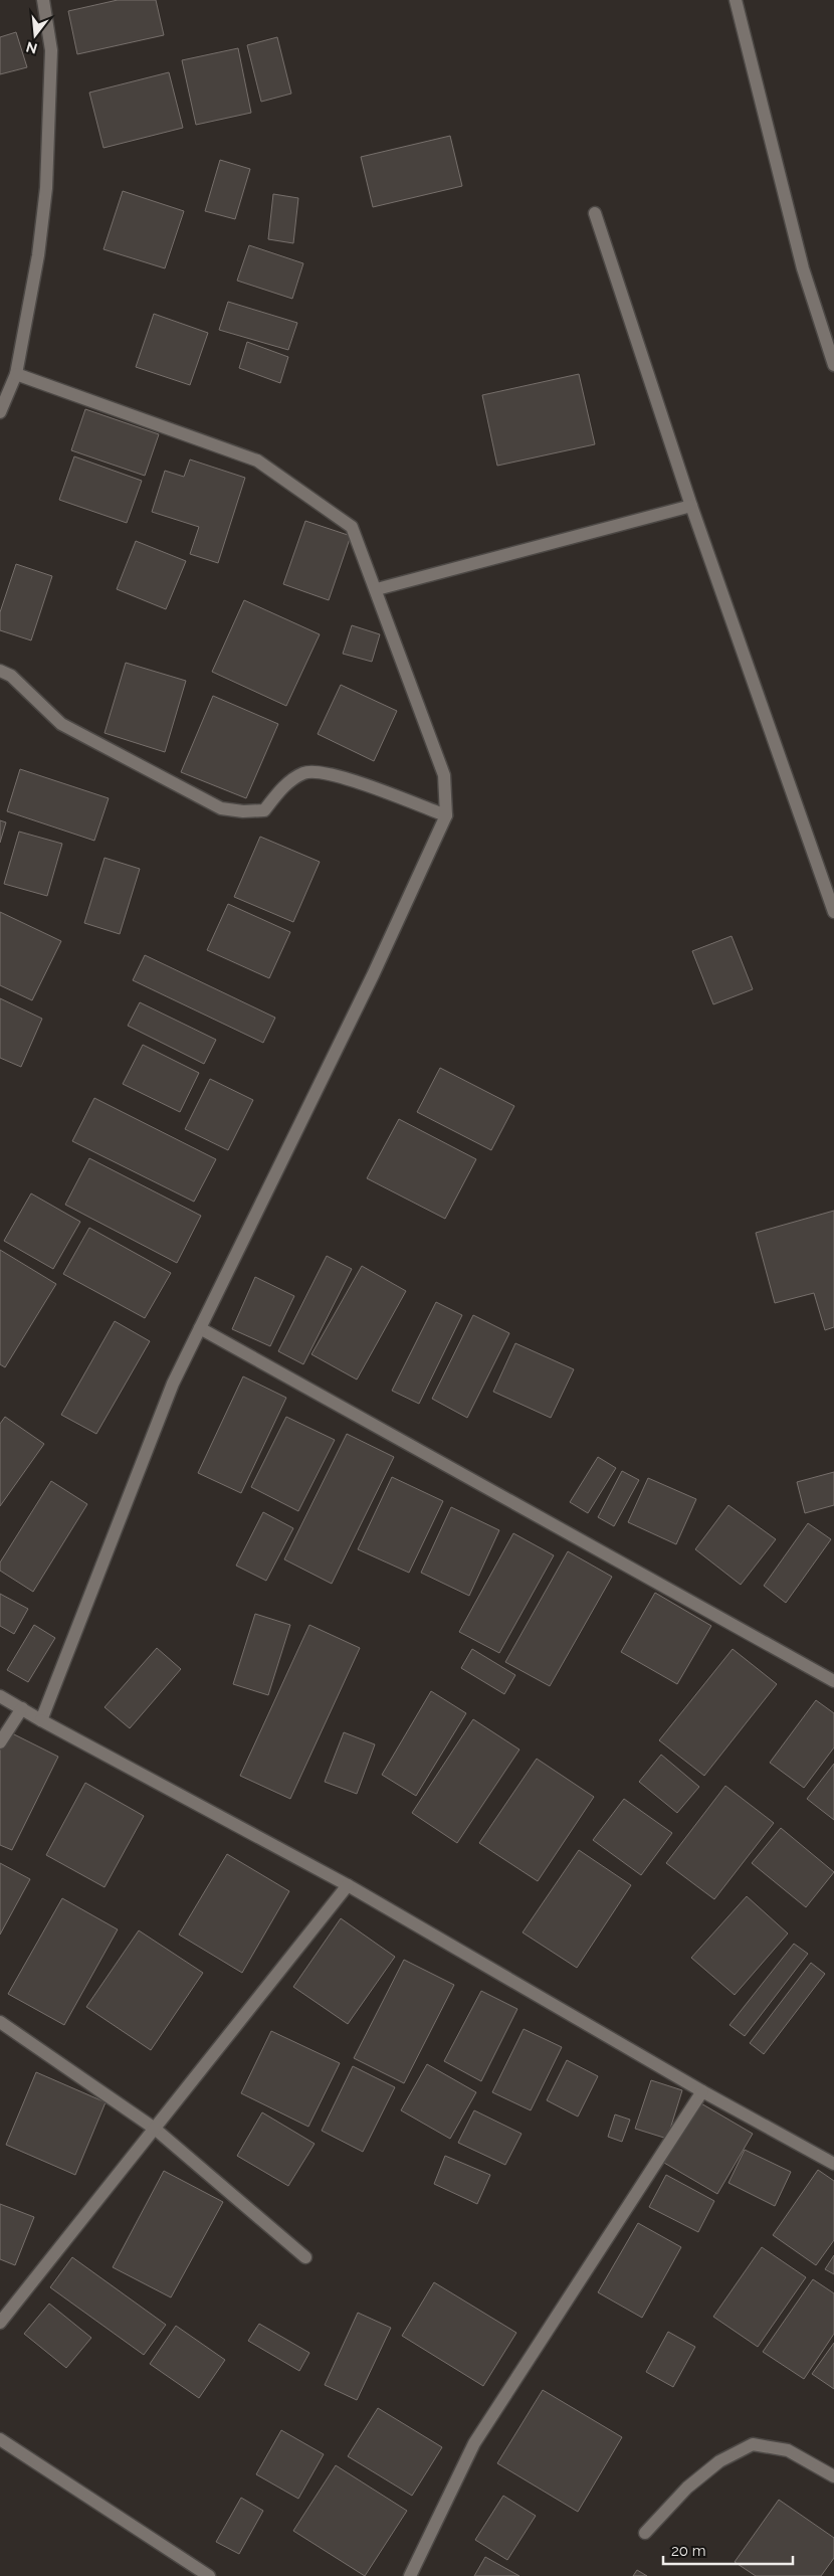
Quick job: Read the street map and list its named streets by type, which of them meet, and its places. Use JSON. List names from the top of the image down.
{
  "scale_bar": "20 m",
  "north": "bottom"
}
